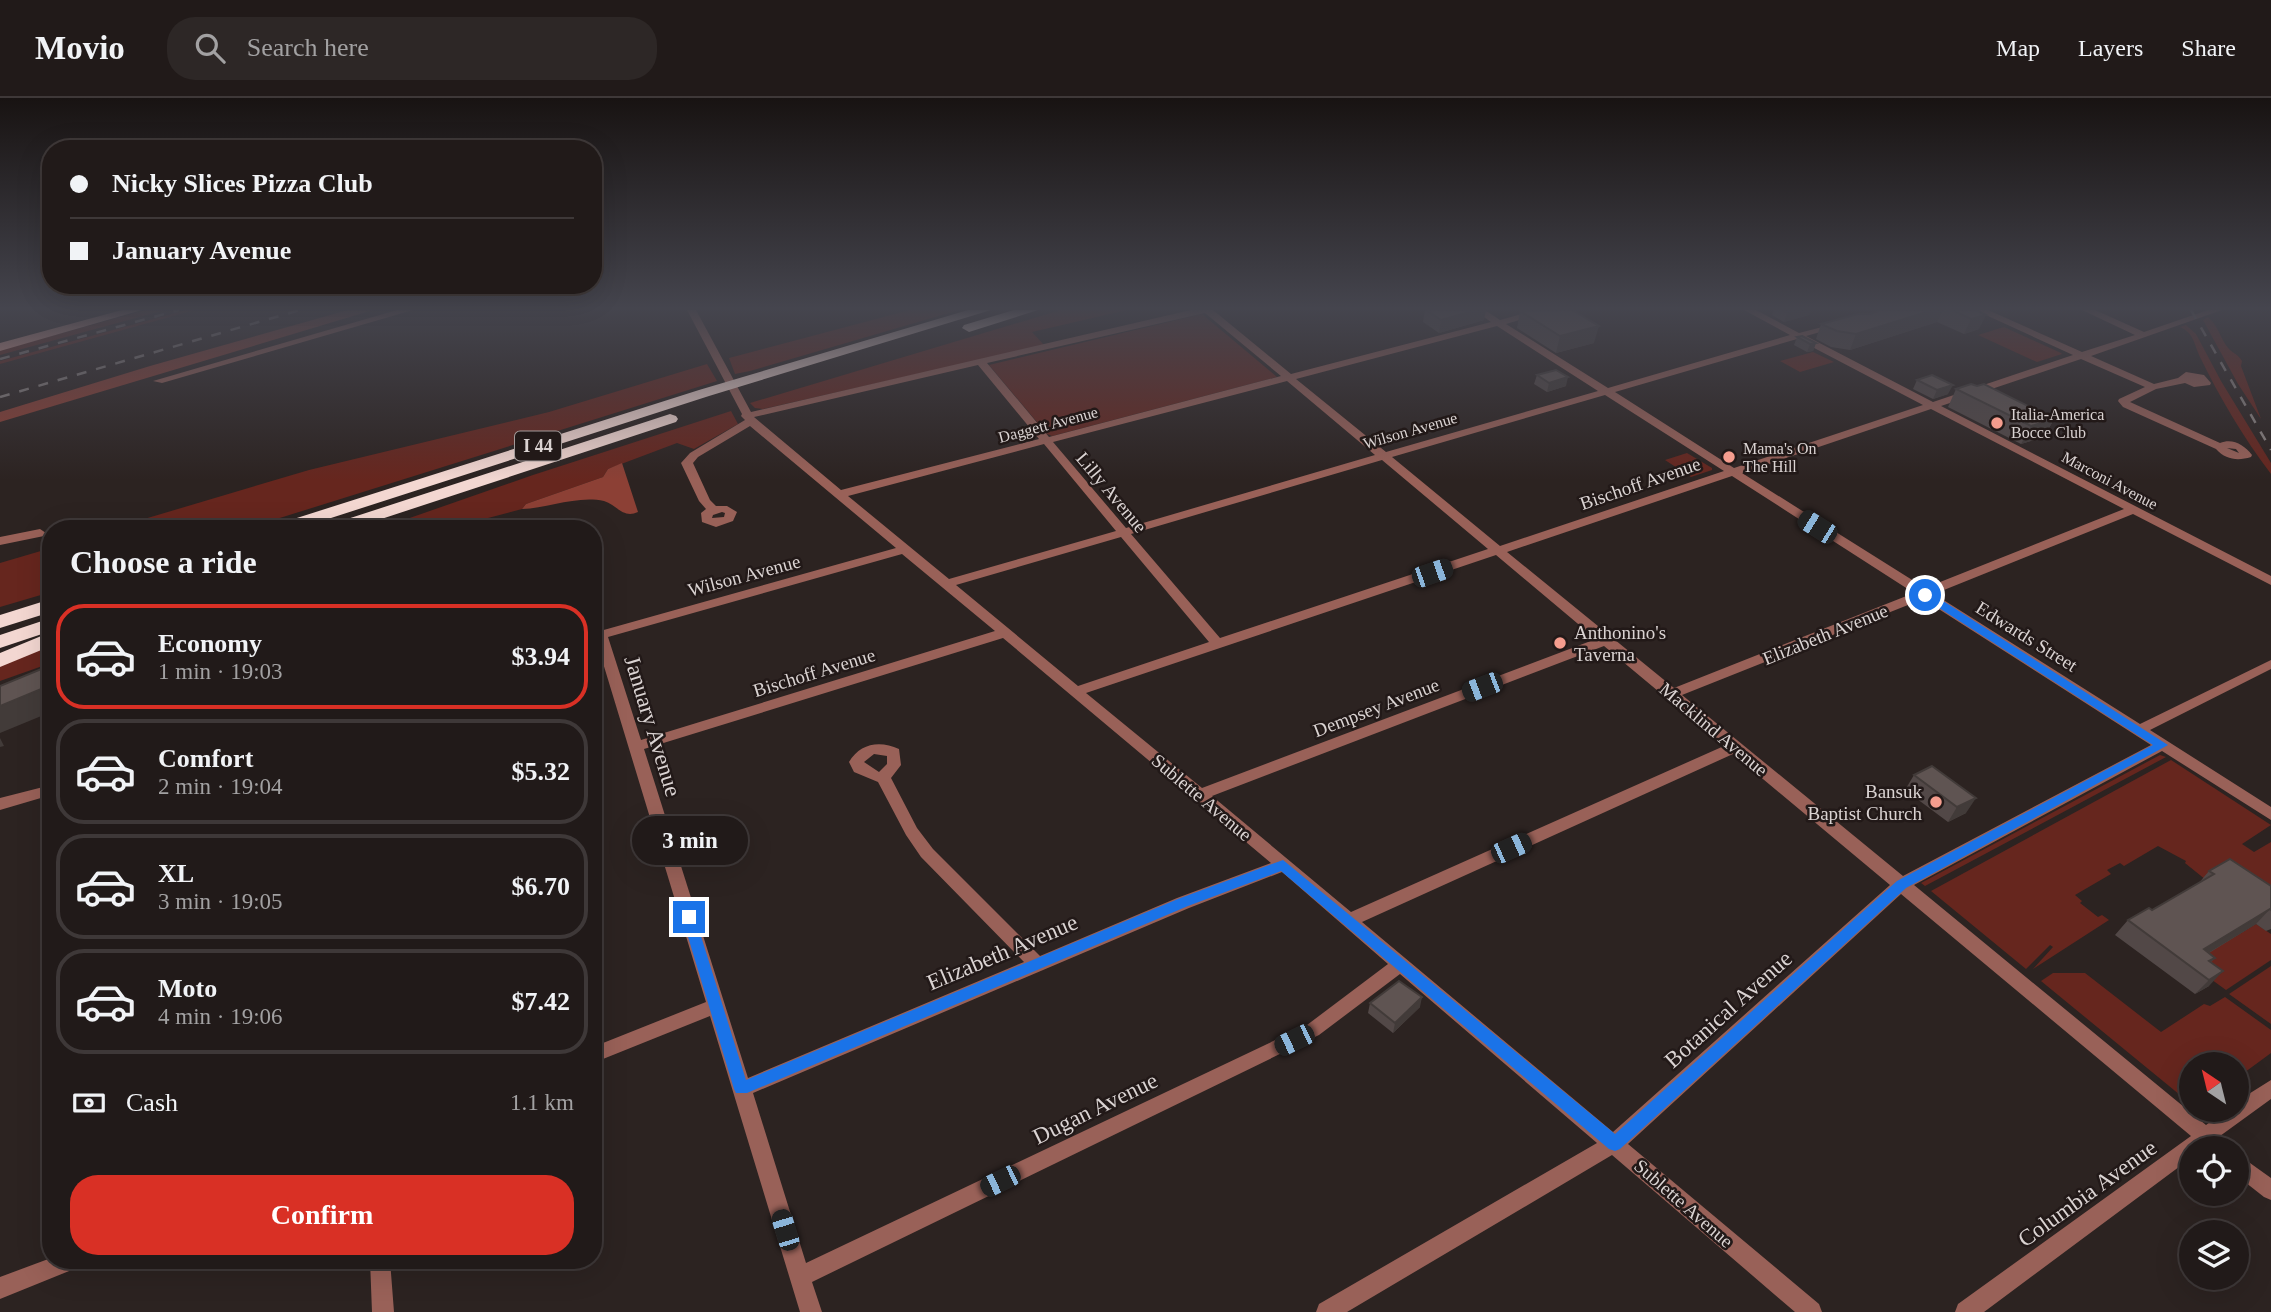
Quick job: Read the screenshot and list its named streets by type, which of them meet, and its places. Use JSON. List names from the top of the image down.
{
  "streets": {
    "highway": ["I 44"],
    "street": [
      "Daggett Avenue",
      "Wilson Avenue",
      "Marconi Avenue",
      "Bischoff Avenue",
      "Lilly Avenue",
      "Elizabeth Avenue",
      "Edwards Street",
      "Dempsey Avenue",
      "January Avenue",
      "Macklind Avenue",
      "Sublette Avenue",
      "Botanical Avenue",
      "Dugan Avenue",
      "Columbia Avenue"
    ]
  },
  "crossings": [
    ["Daggett Avenue", "Lilly Avenue"],
    ["Daggett Avenue", "Macklind Avenue"],
    ["Daggett Avenue", "Sublette Avenue"],
    ["Wilson Avenue", "Lilly Avenue"],
    ["Wilson Avenue", "Edwards Street"],
    ["Wilson Avenue", "Macklind Avenue"],
    ["Wilson Avenue", "Sublette Avenue"],
    ["Marconi Avenue", "Bischoff Avenue"],
    ["Marconi Avenue", "Elizabeth Avenue"],
    ["Bischoff Avenue", "Lilly Avenue"],
    ["Bischoff Avenue", "Edwards Street"],
    ["Bischoff Avenue", "January Avenue"],
    ["Bischoff Avenue", "Macklind Avenue"],
    ["Bischoff Avenue", "Sublette Avenue"],
    ["Elizabeth Avenue", "Edwards Street"],
    ["Elizabeth Avenue", "January Avenue"],
    ["Elizabeth Avenue", "Macklind Avenue"],
    ["Elizabeth Avenue", "Sublette Avenue"],
    ["Edwards Street", "Botanical Avenue"],
    ["Dempsey Avenue", "Macklind Avenue"],
    ["Dempsey Avenue", "Sublette Avenue"],
    ["January Avenue", "Dugan Avenue"],
    ["Macklind Avenue", "Botanical Avenue"],
    ["Sublette Avenue", "Botanical Avenue"],
    ["Sublette Avenue", "Dugan Avenue"]
  ],
  "places": [
    "Italia-America Bocce Club",
    "Mama's On The Hill",
    "Anthonino's Taverna",
    "Bansuk Baptist Church"
  ],
  "north": "top left",
  "page": {
    "header": "Movio",
    "search": "Search here",
    "nav": ["Map", "Layers", "Share"],
    "banner": ["Nicky Slices Pizza Club", "January Avenue"],
    "heading": "Choose a ride",
    "list": [
      {
        "name": "Economy",
        "note": "1 min · 19:03",
        "value": "$3.94"
      },
      {
        "name": "Comfort",
        "note": "2 min · 19:04",
        "value": "$5.32"
      },
      {
        "name": "XL",
        "note": "3 min · 19:05",
        "value": "$6.70"
      },
      {
        "name": "Moto",
        "note": "4 min · 19:06",
        "value": "$7.42"
      }
    ],
    "bubble": "3 min",
    "pay": ["Cash", "1.1 km"],
    "buttons": "Confirm"
  }
}
